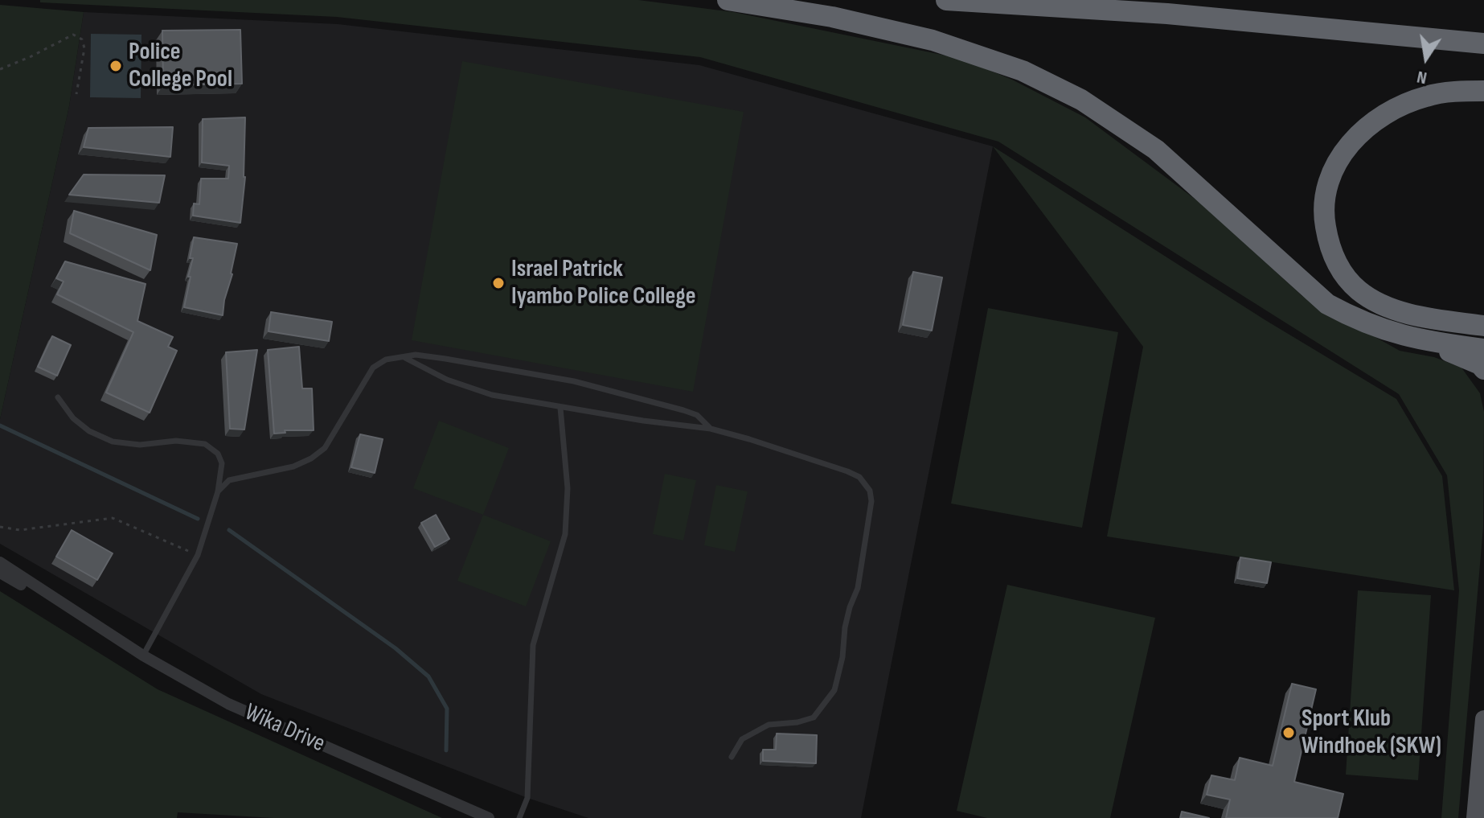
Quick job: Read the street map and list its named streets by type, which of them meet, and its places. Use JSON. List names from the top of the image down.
{
  "streets": {
    "street": ["Wika Drive"]
  },
  "places": ["Police College Pool", "Israel Patrick Iyambo Police College", "Sport Klub Windhoek (SKW)"],
  "north": "bottom"
}
